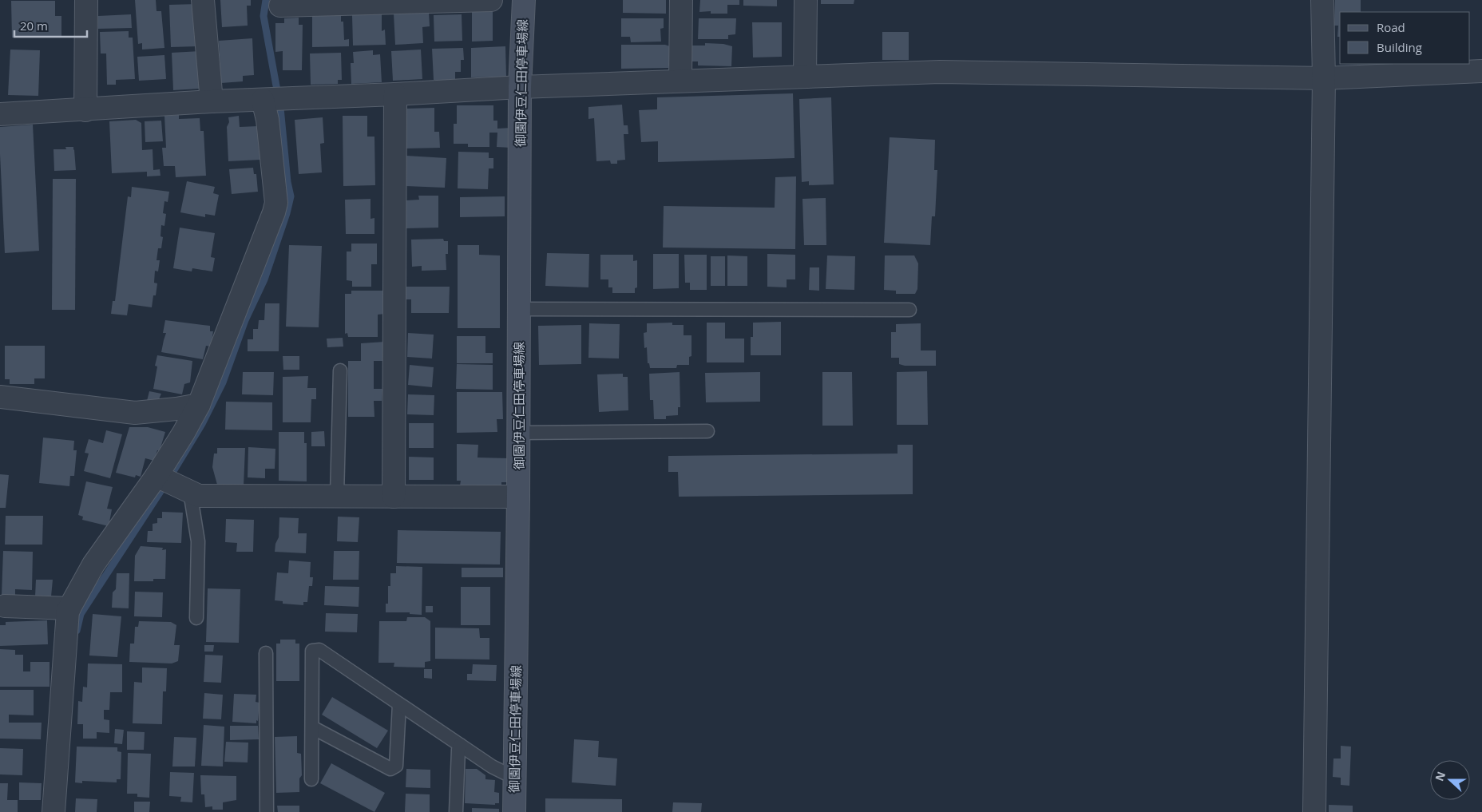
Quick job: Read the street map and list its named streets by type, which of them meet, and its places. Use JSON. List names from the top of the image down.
{
  "streets": {
    "main road": ["御園伊豆仁田停車場線"]
  },
  "legend": ["Road", "Building"],
  "scale_bar": "20 m",
  "north": "left"
}
